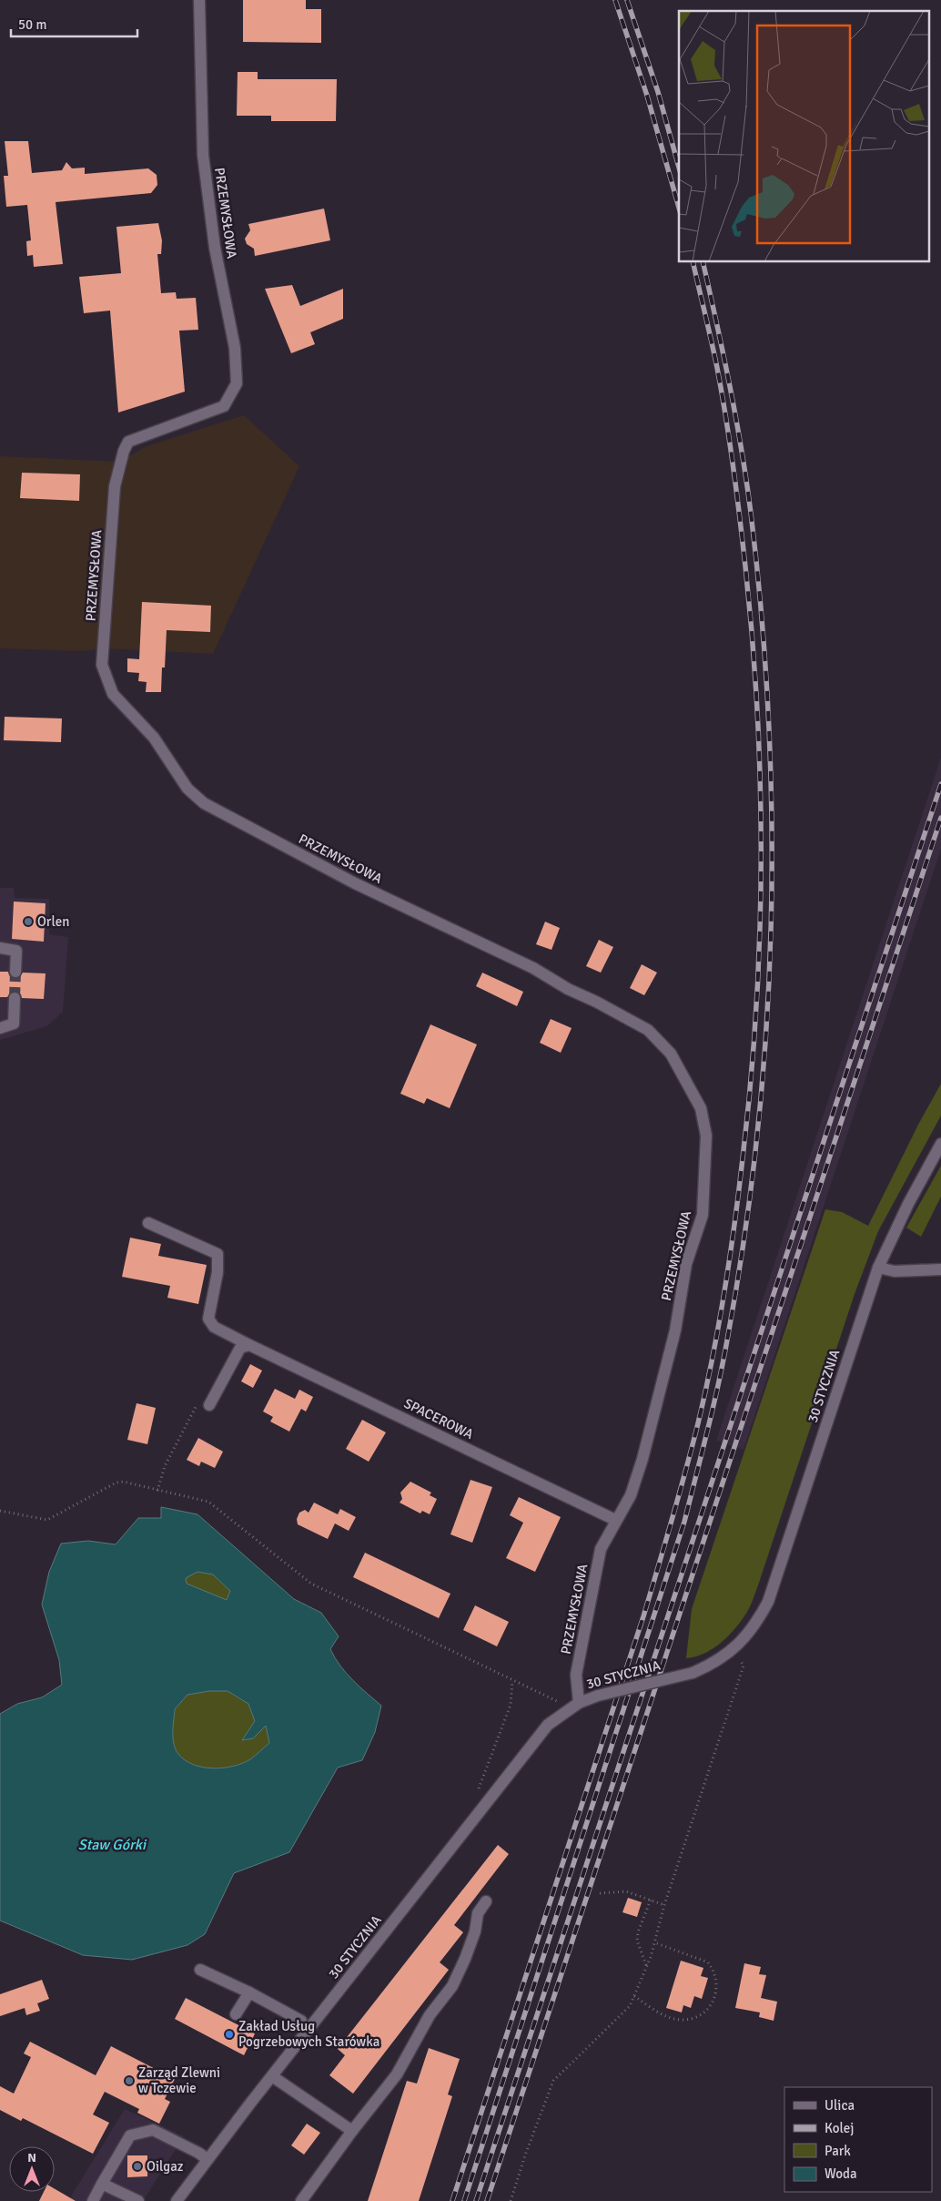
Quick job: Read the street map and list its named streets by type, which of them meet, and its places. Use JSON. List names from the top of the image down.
{
  "streets": {
    "street": ["PRZEMYSŁOWA", "30 STYCZNIA", "SPACEROWA"]
  },
  "crossings": [
    ["PRZEMYSŁOWA", "30 STYCZNIA"],
    ["PRZEMYSŁOWA", "SPACEROWA"]
  ],
  "water": ["Staw Górki"],
  "places": [
    "Orlen",
    "Zakład Usług Pogrzebowych Starówka",
    "Zarząd Zlewni w Tczewie",
    "Oilgaz"
  ],
  "legend": [
    "Ulica",
    "Kolej",
    "Park",
    "Woda"
  ],
  "scale_bar": "50 m",
  "north": "top"
}
